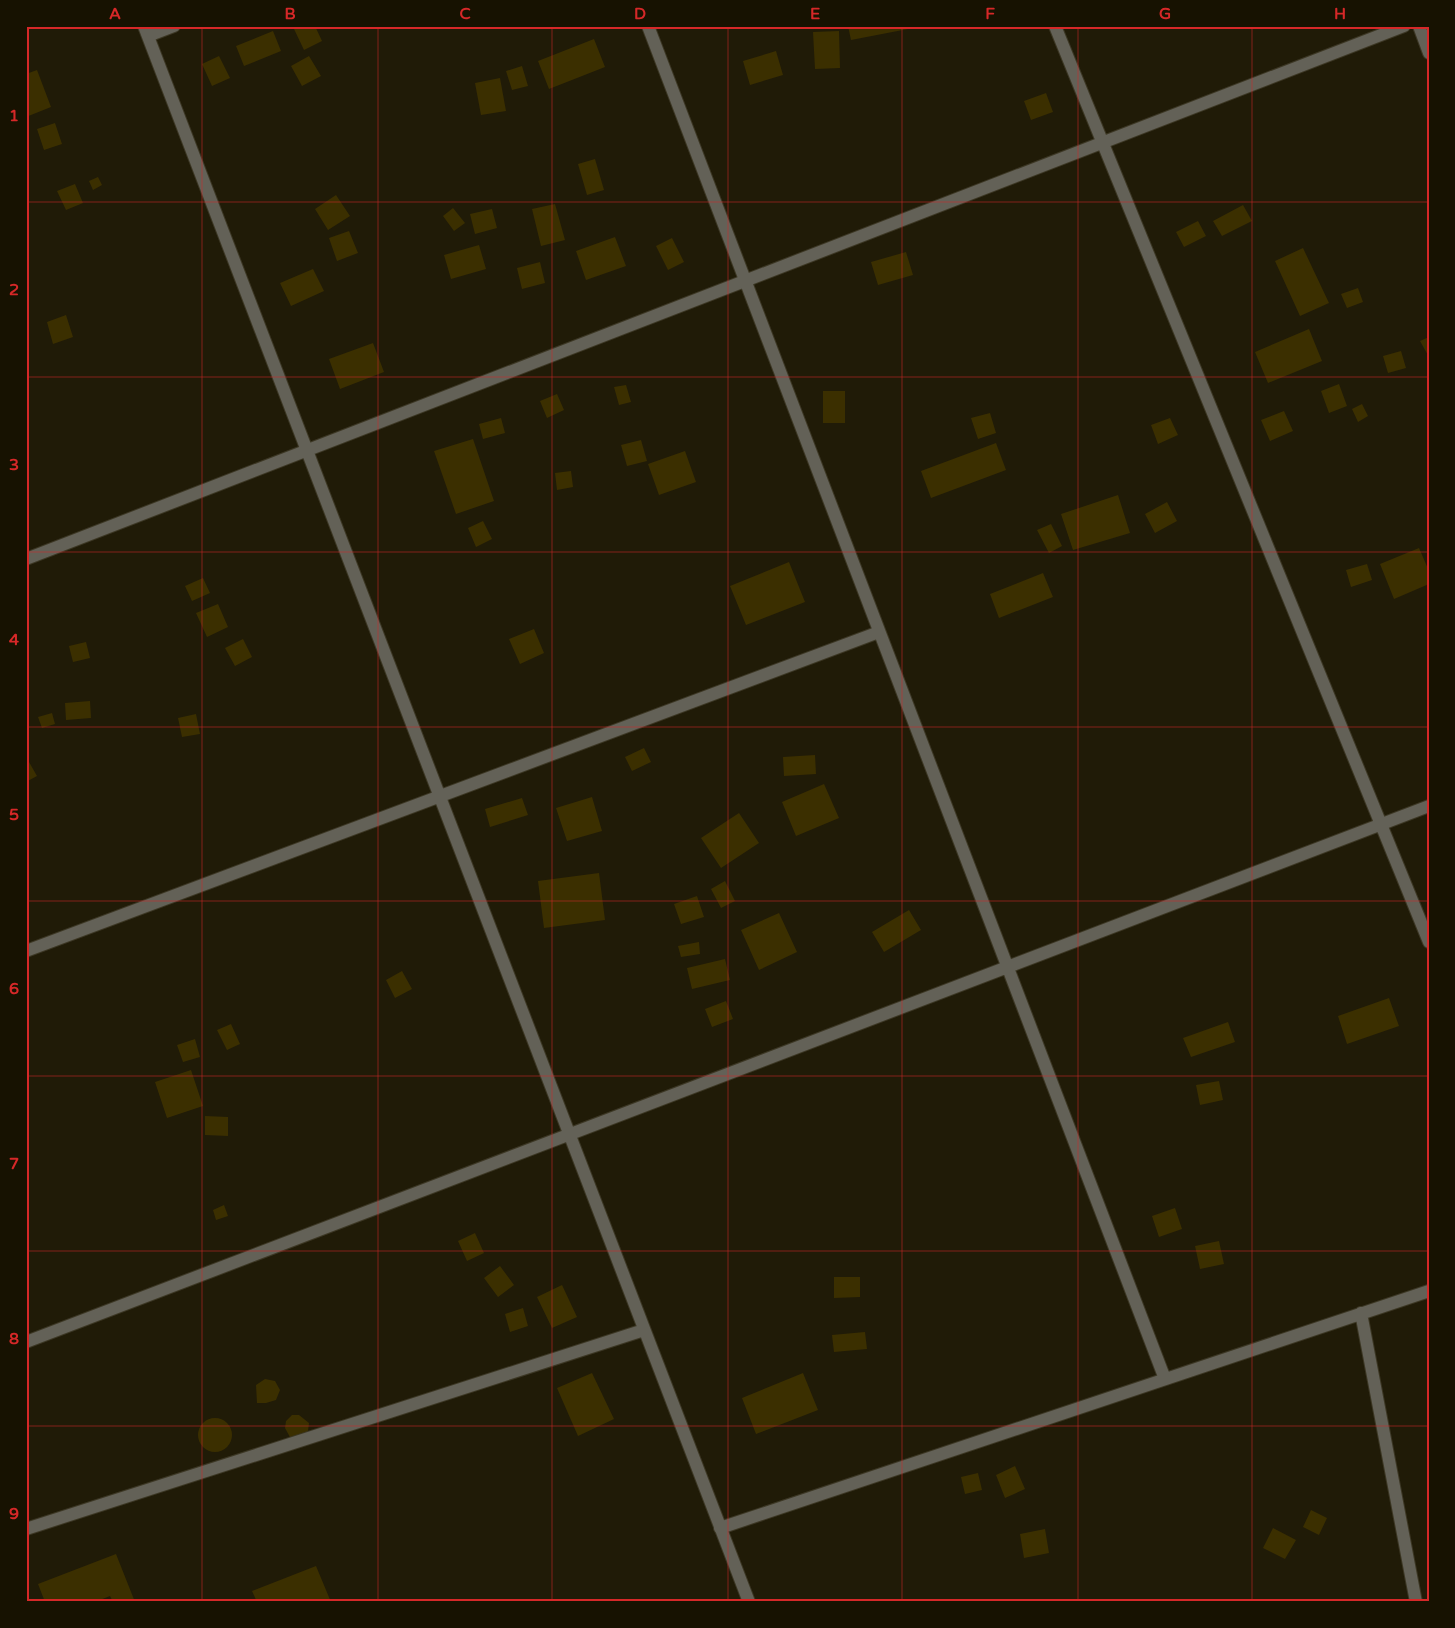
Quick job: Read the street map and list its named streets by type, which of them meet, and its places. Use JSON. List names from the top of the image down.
{
  "grid": {
    "columns": [
      "A",
      "B",
      "C",
      "D",
      "E",
      "F",
      "G",
      "H"
    ],
    "rows": [
      "1",
      "2",
      "3",
      "4",
      "5",
      "6",
      "7",
      "8",
      "9"
    ]
  }
}
